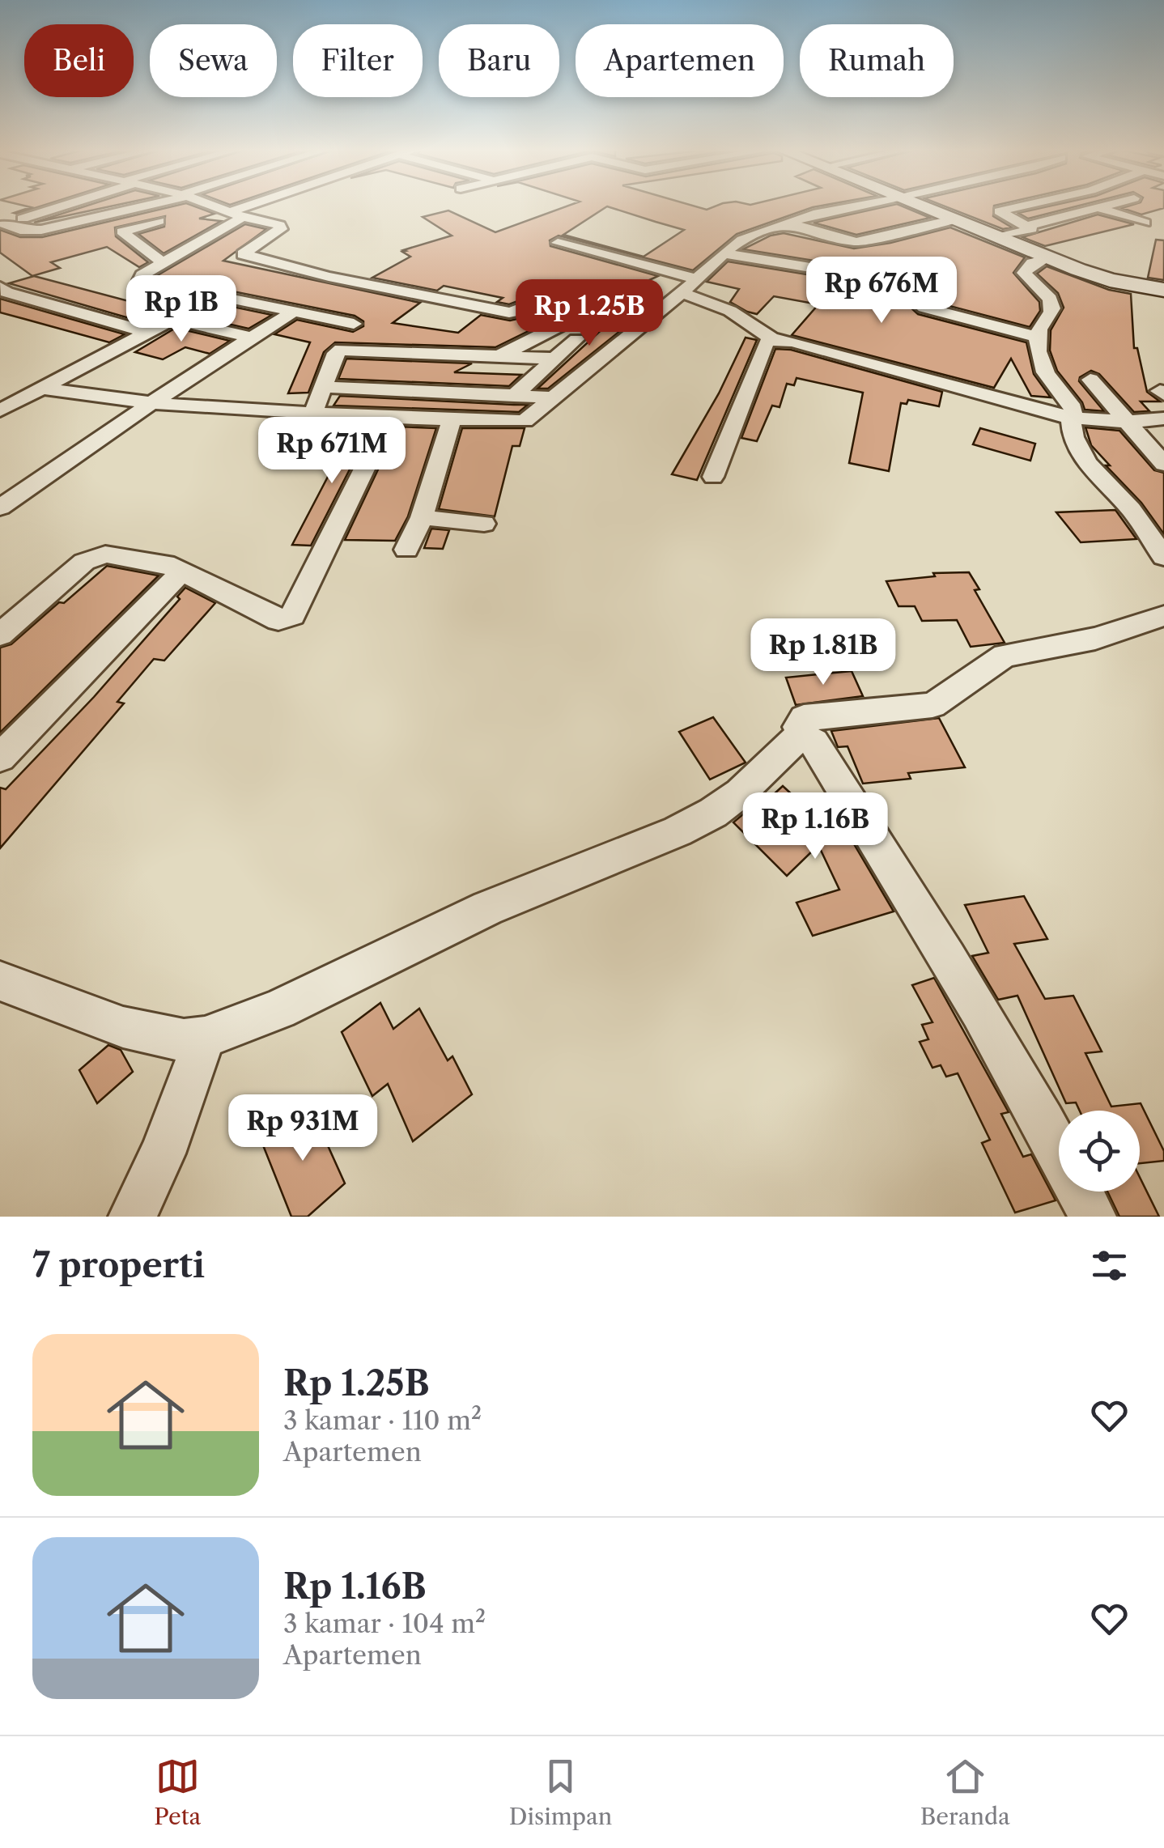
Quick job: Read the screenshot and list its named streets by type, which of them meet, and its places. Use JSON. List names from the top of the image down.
{
  "page": {
    "chip": [
      "Beli",
      "Sewa",
      "Filter",
      "Baru",
      "Apartemen",
      "Rumah"
    ],
    "price": [
      "Rp 676M",
      "Rp 1B",
      "Rp 1.25B",
      "Rp 671M",
      "Rp 1.81B",
      "Rp 1.16B",
      "Rp 931M"
    ],
    "heading": "7 properti",
    "list": [
      {
        "name": "Rp 1.25B",
        "note": "3 kamar · 110 m² · Apartemen"
      },
      {
        "name": "Rp 1.16B",
        "note": "3 kamar · 104 m² · Apartemen"
      }
    ],
    "tabs": ["Peta", "Disimpan", "Beranda"]
  }
}
